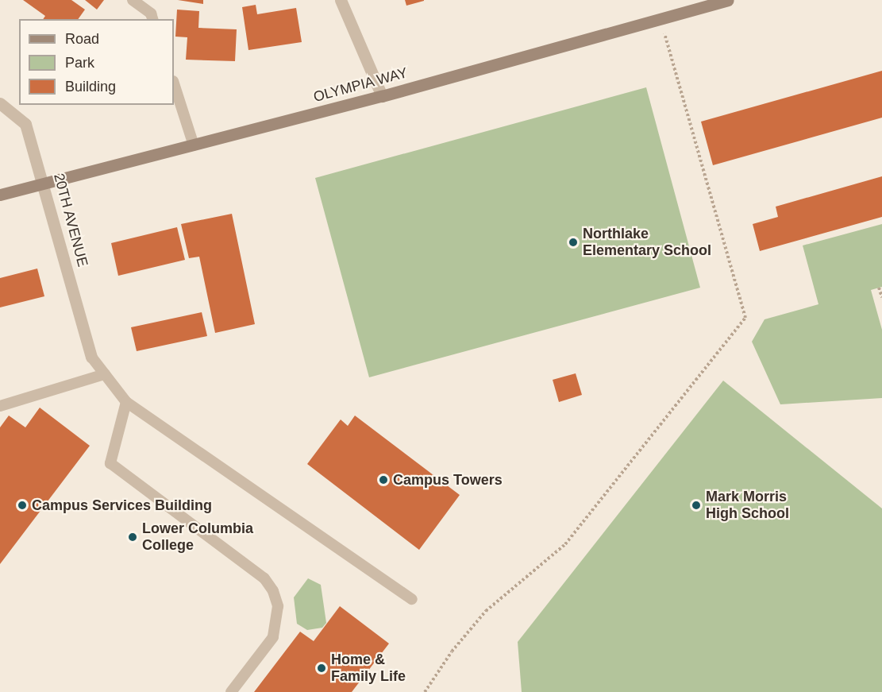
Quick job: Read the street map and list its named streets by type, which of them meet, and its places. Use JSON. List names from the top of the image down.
{
  "streets": {
    "street": ["OLYMPIA WAY", "20TH AVENUE"]
  },
  "crossings": [
    ["OLYMPIA WAY", "20TH AVENUE"]
  ],
  "places": [
    "Northlake Elementary School",
    "Campus Towers",
    "Campus Services Building",
    "Mark Morris High School",
    "Lower Columbia College",
    "Home & Family Life"
  ],
  "legend": ["Road", "Park", "Building"]
}
